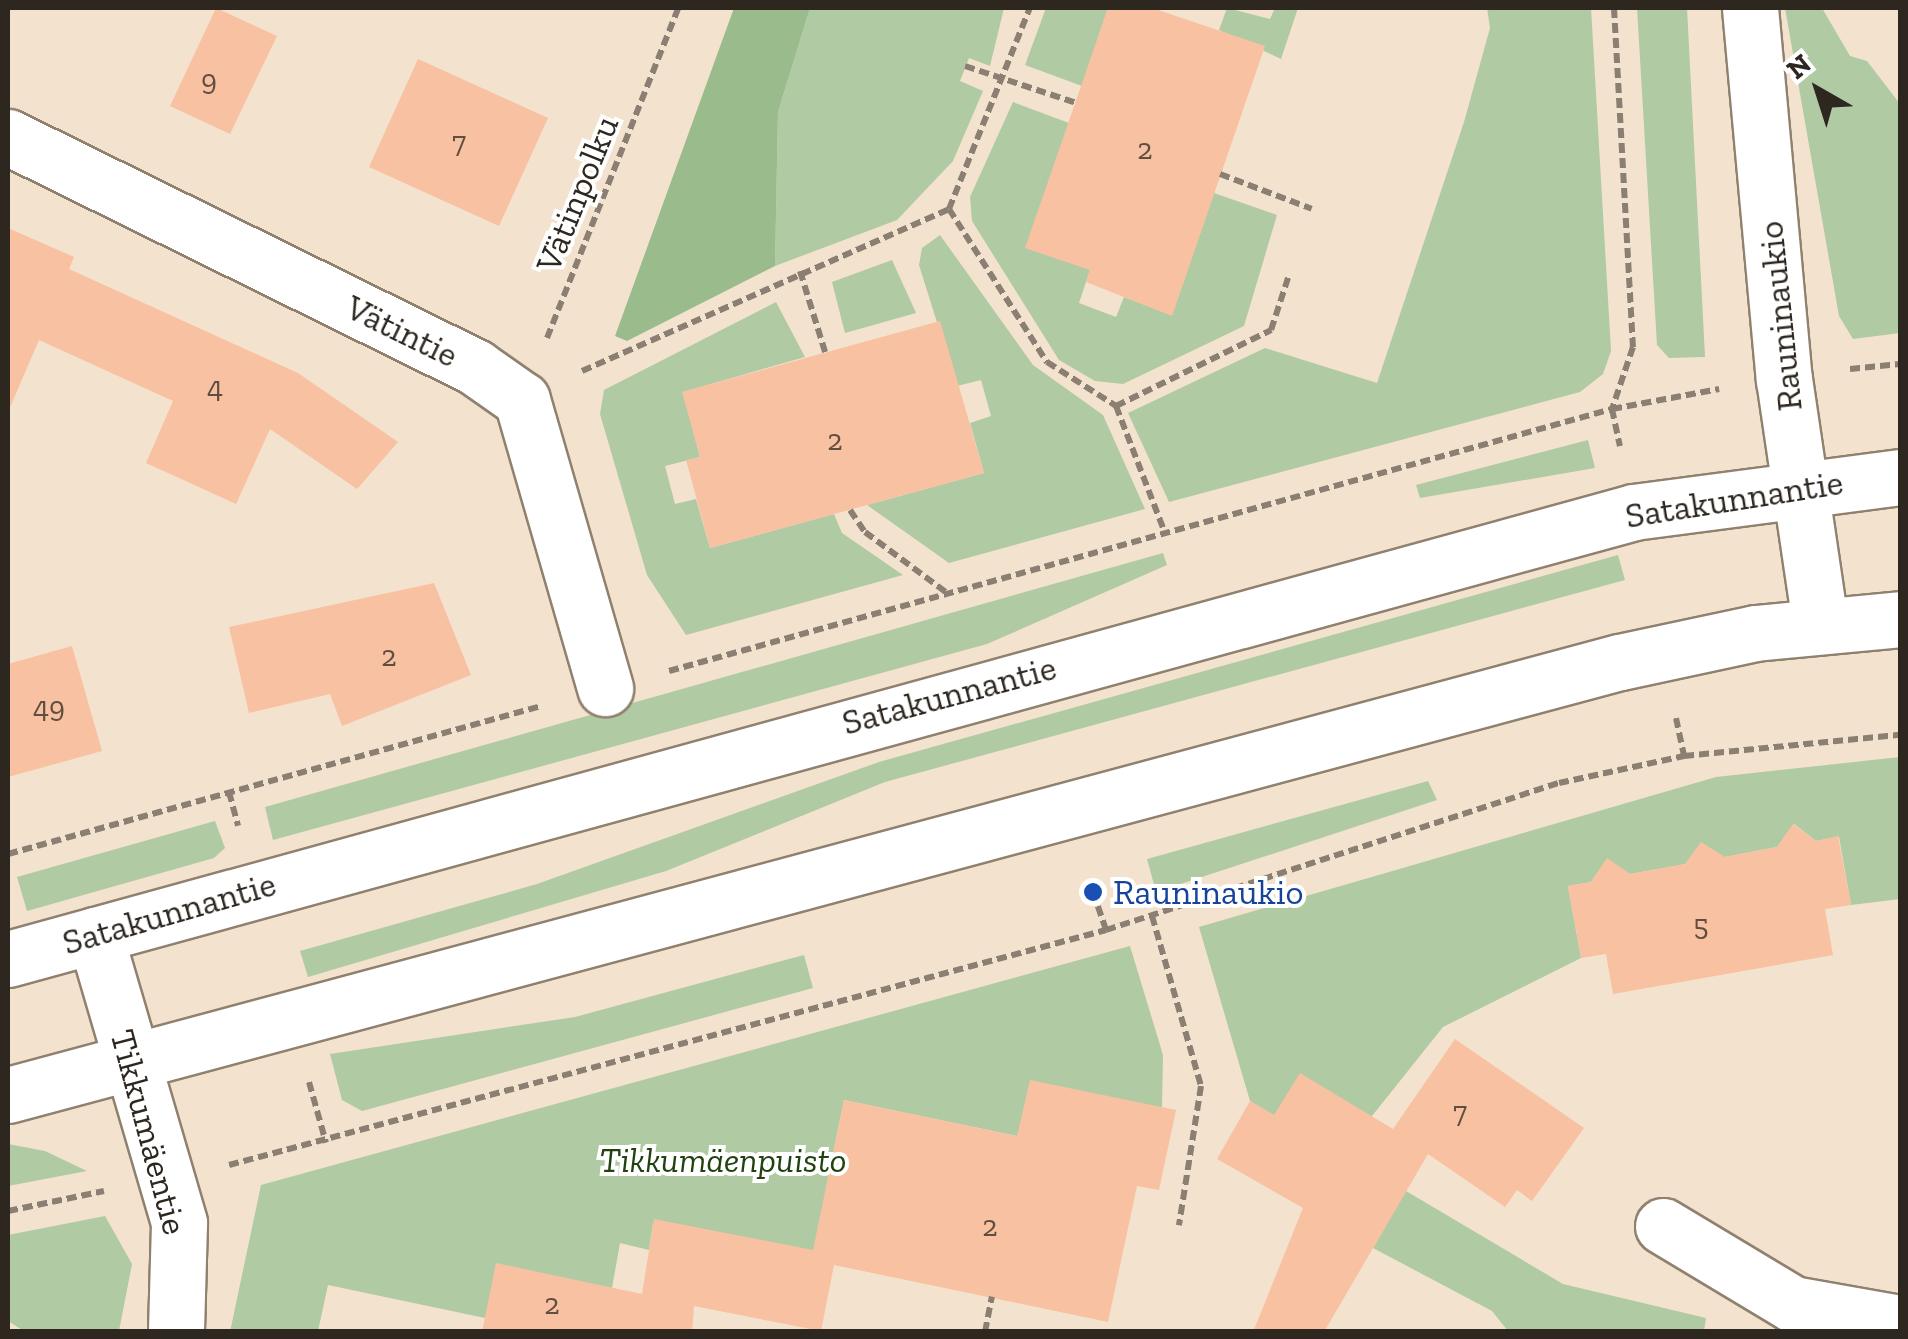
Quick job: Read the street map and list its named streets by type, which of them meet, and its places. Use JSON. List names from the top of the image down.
{
  "streets": {
    "main road": [
      "Rauninaukio",
      "Vätintie",
      "Satakunnantie",
      "Tikkumäentie"
    ],
    "path": ["Vätinpolku"]
  },
  "crossings": [
    ["Vätinpolku", "Vätintie"],
    ["Rauninaukio", "Satakunnantie"],
    ["Satakunnantie", "Tikkumäentie"]
  ],
  "parks": ["Tikkumäenpuisto"],
  "places": ["Rauninaukio"],
  "house_numbers": [
    "9",
    "7",
    "2",
    "4",
    "2",
    "2",
    "49",
    "5",
    "7",
    "2",
    "2"
  ],
  "north": "top left"
}
